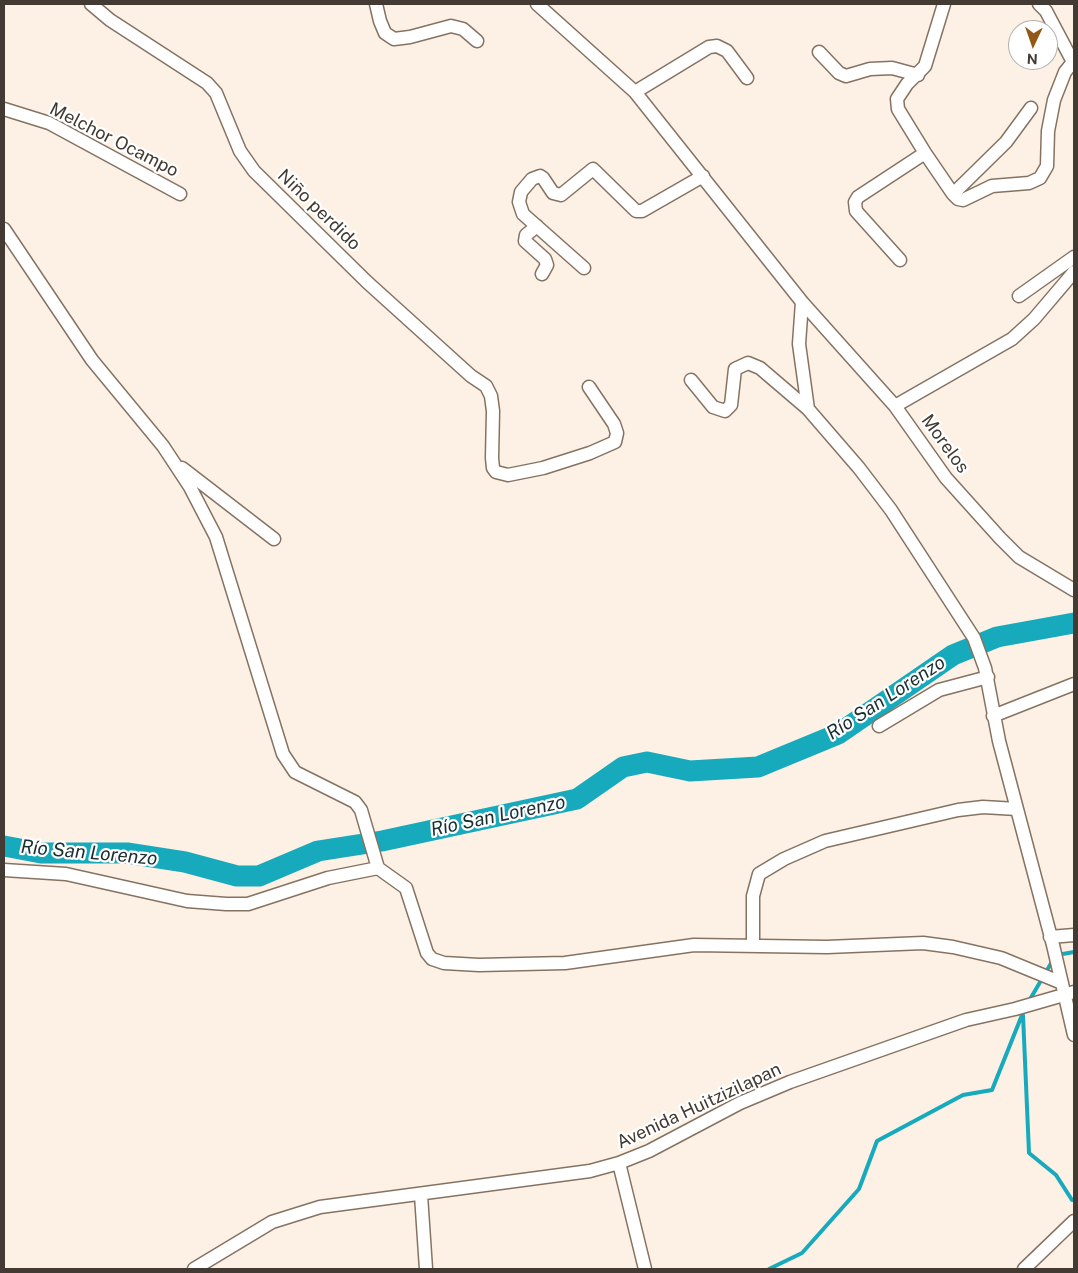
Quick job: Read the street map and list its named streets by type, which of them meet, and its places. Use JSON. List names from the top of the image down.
{
  "streets": {
    "street": [
      "Melchor Ocampo",
      "Niño perdido",
      "Morelos",
      "Avenida Huitzizilapan"
    ]
  },
  "water": ["Río San Lorenzo"],
  "north": "bottom"
}
